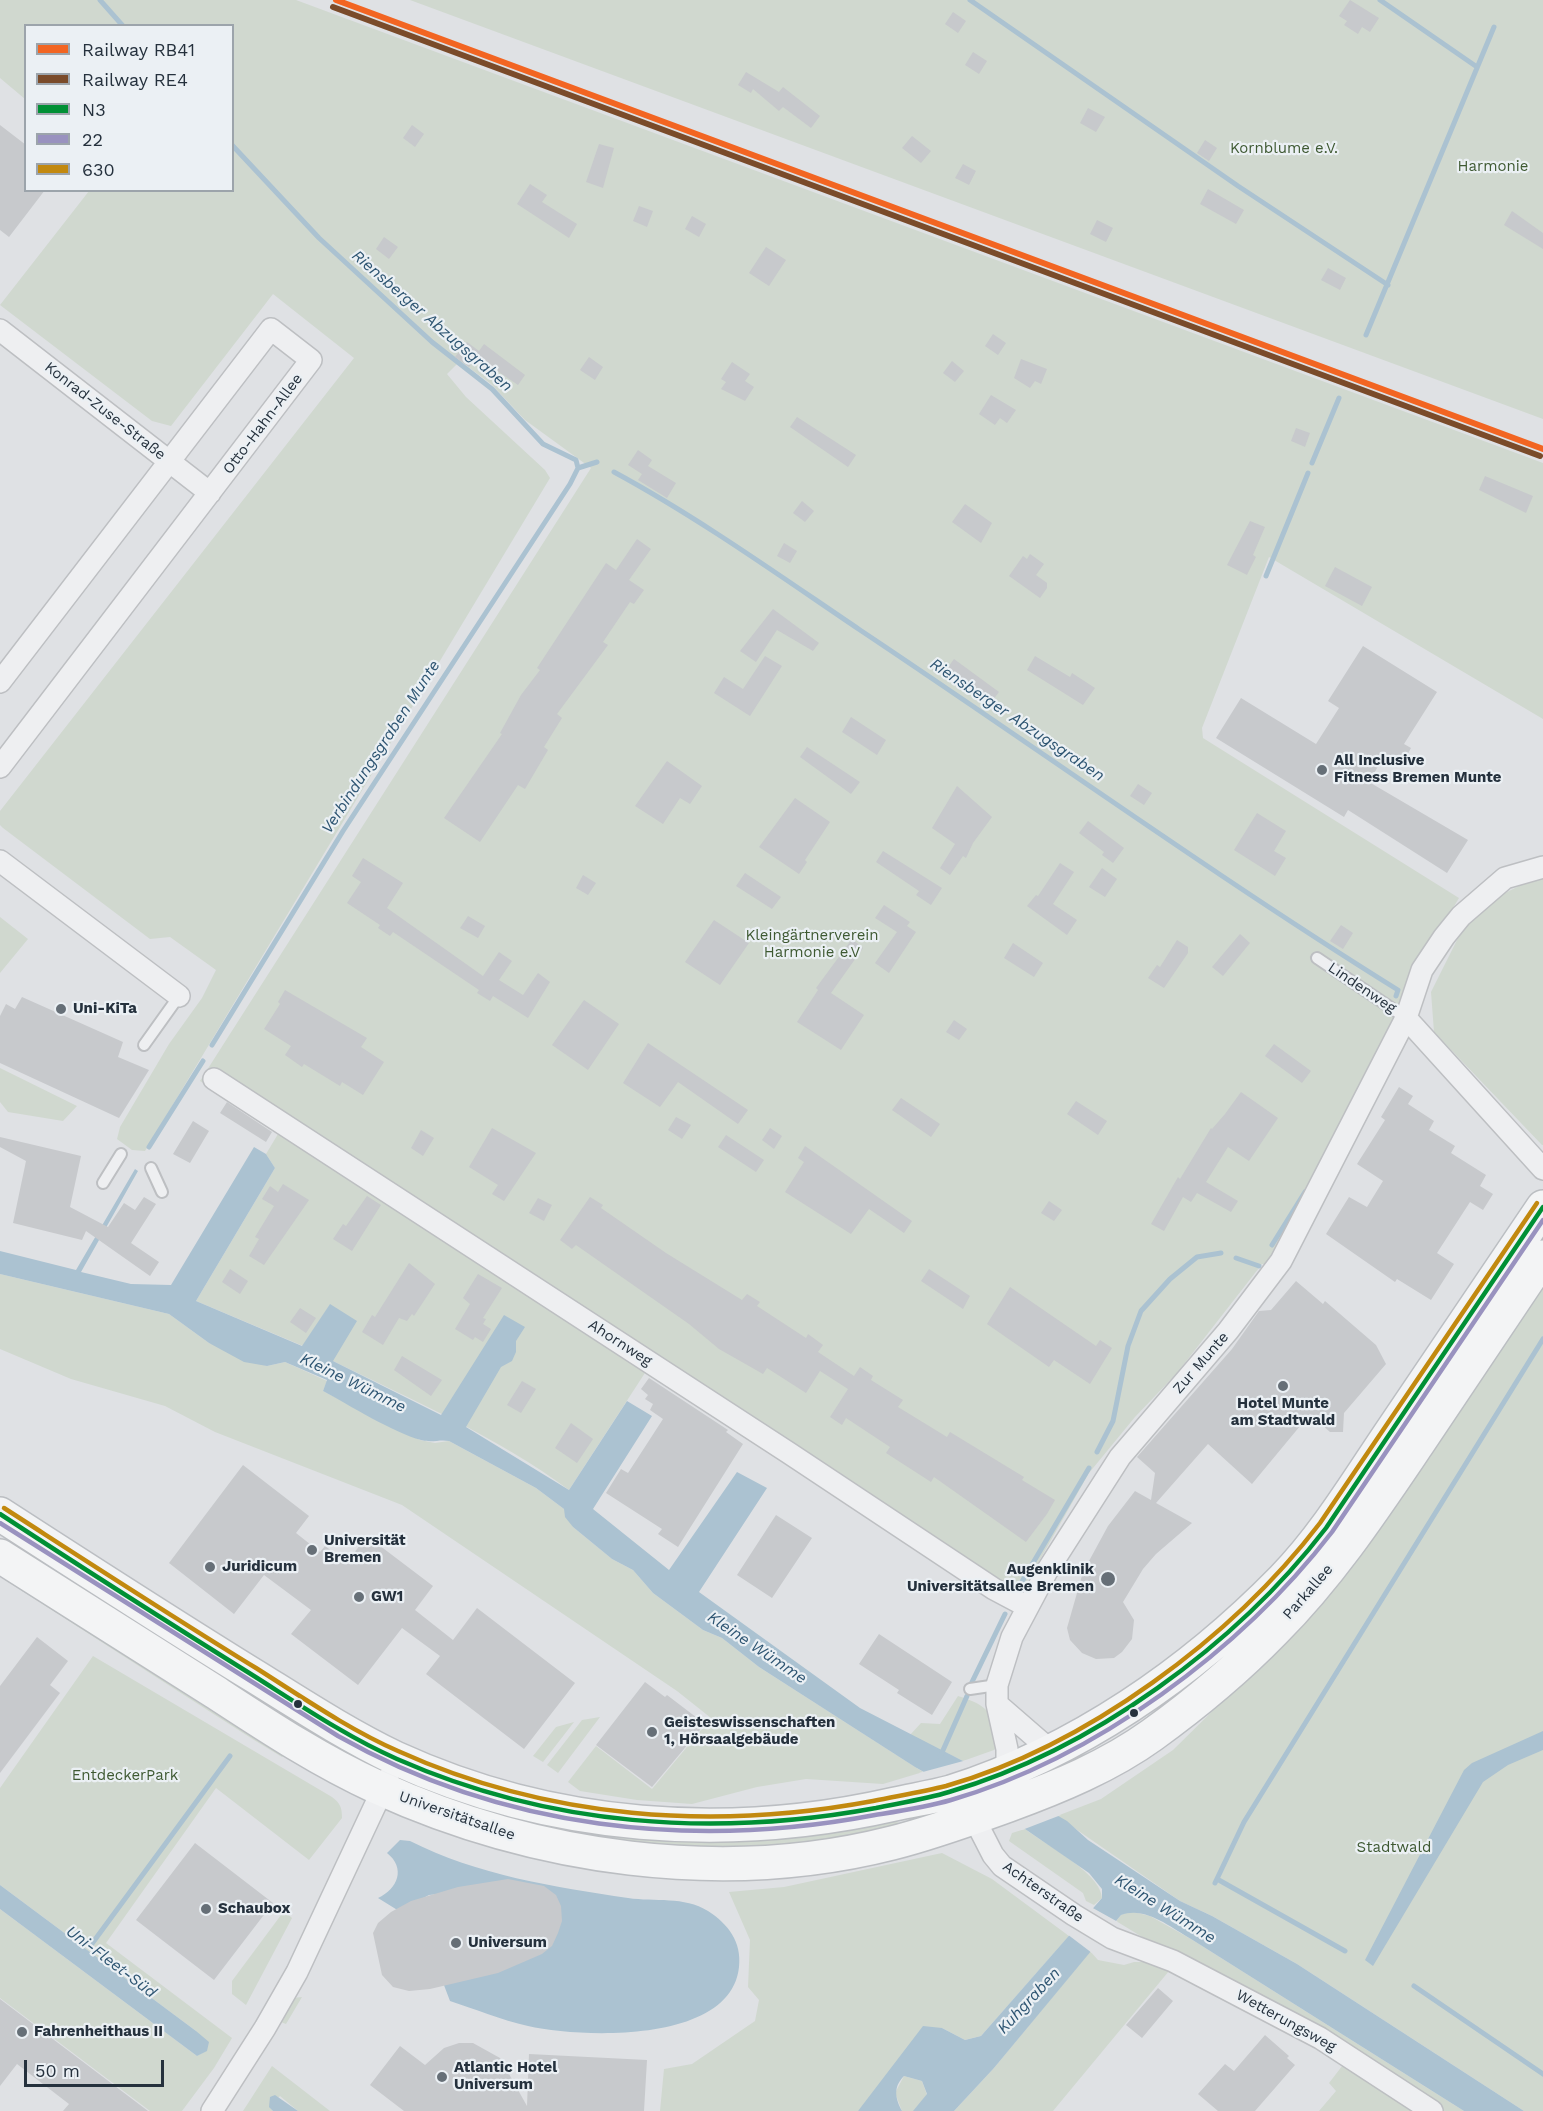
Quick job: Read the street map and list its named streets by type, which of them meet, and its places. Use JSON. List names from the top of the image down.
{
  "streets": {
    "main road": ["Parkallee", "Universitätsallee"],
    "street": [
      "Konrad-Zuse-Straße",
      "Otto-Hahn-Allee",
      "Ahornweg",
      "Zur Munte",
      "Achterstraße",
      "Wetterungsweg"
    ],
    "lane": ["Lindenweg"]
  },
  "crossings": [
    ["Konrad-Zuse-Straße", "Otto-Hahn-Allee"],
    ["Lindenweg", "Zur Munte"],
    ["Ahornweg", "Zur Munte"],
    ["Parkallee", "Universitätsallee"],
    ["Parkallee", "Achterstraße"],
    ["Universitätsallee", "Achterstraße"],
    ["Achterstraße", "Wetterungsweg"]
  ],
  "water": [
    "Riensberger Abzugsgraben",
    "Verbindungsgraben Munte",
    "Kleine Wümme",
    "Uni-Fleet-Süd",
    "Kuhgraben"
  ],
  "parks": [
    "Kornblume e.V.",
    "Harmonie",
    "Kleingärtnerverein Harmonie e.V",
    "EntdeckerPark",
    "Stadtwald"
  ],
  "places": [
    "All Inclusive Fitness Bremen Munte",
    "Uni-KiTa",
    "Hotel Munte am Stadtwald",
    "Universität Bremen",
    "Juridicum",
    "Augenklinik Universitätsallee Bremen",
    "GW1",
    "Geisteswissenschaften 1, Hörsaalgebäude",
    "Schaubox",
    "Universum",
    "Fahrenheithaus II",
    "Atlantic Hotel Universum"
  ],
  "lines": [
    "rail line RB41",
    "rail line RE4",
    "transit line 630",
    "transit line N3",
    "transit line 22"
  ],
  "legend": [
    "Railway RB41",
    "Railway RE4",
    "N3",
    "22",
    "630"
  ],
  "scale_bar": "50 m"
}
